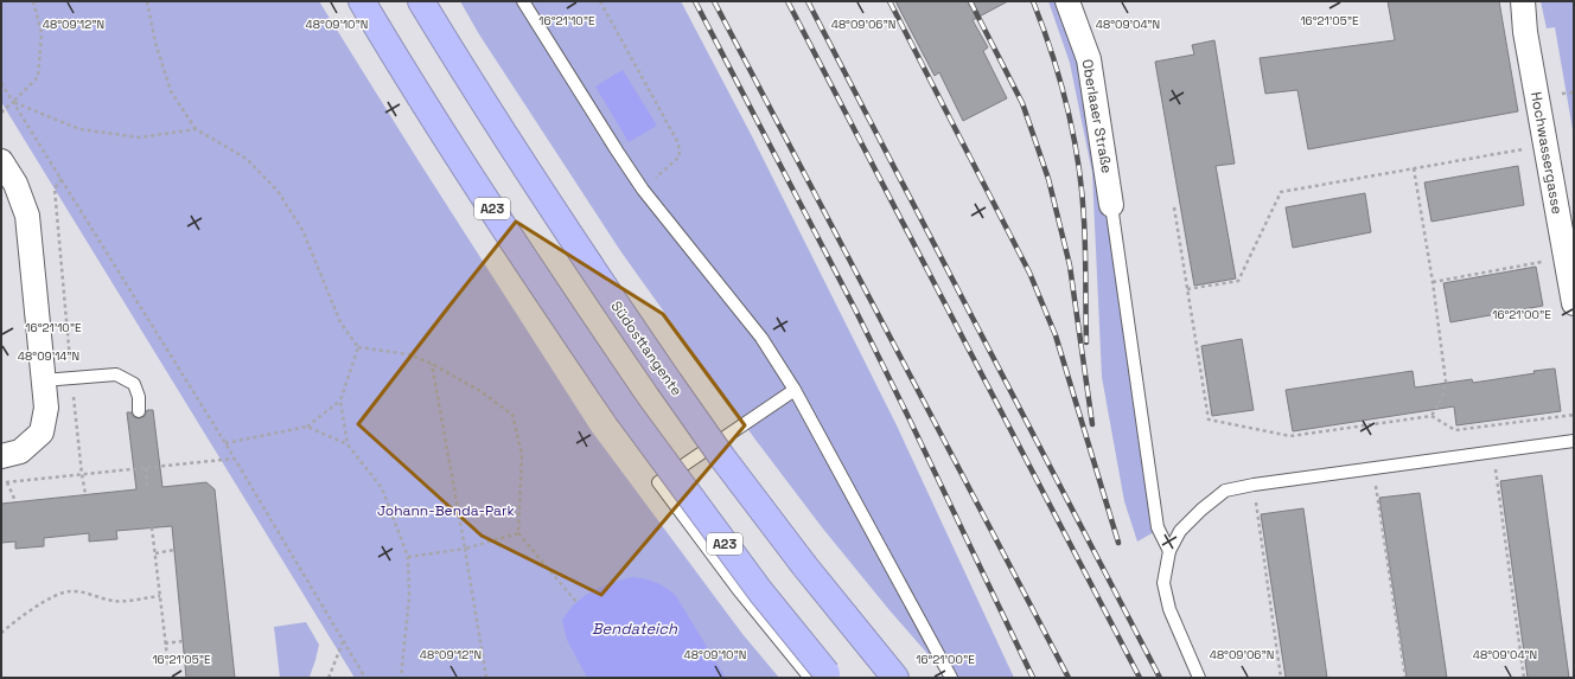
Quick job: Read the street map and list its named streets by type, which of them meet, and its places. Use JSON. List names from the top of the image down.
{
  "streets": {
    "highway": ["A23", "Südosttangente"],
    "street": ["Oberlaaer Straße", "Hochwassergasse"]
  },
  "water": ["Bendateich"],
  "parks": ["Johann-Benda-Park"],
  "coordinates": [
    "16°21'10\"E",
    "16°21'05\"E",
    "48°09'12\"N",
    "48°09'06\"N",
    "48°09'04\"N",
    "48°09'10\"N",
    "16°21'00\"E",
    "48°09'14\"N"
  ]
}
